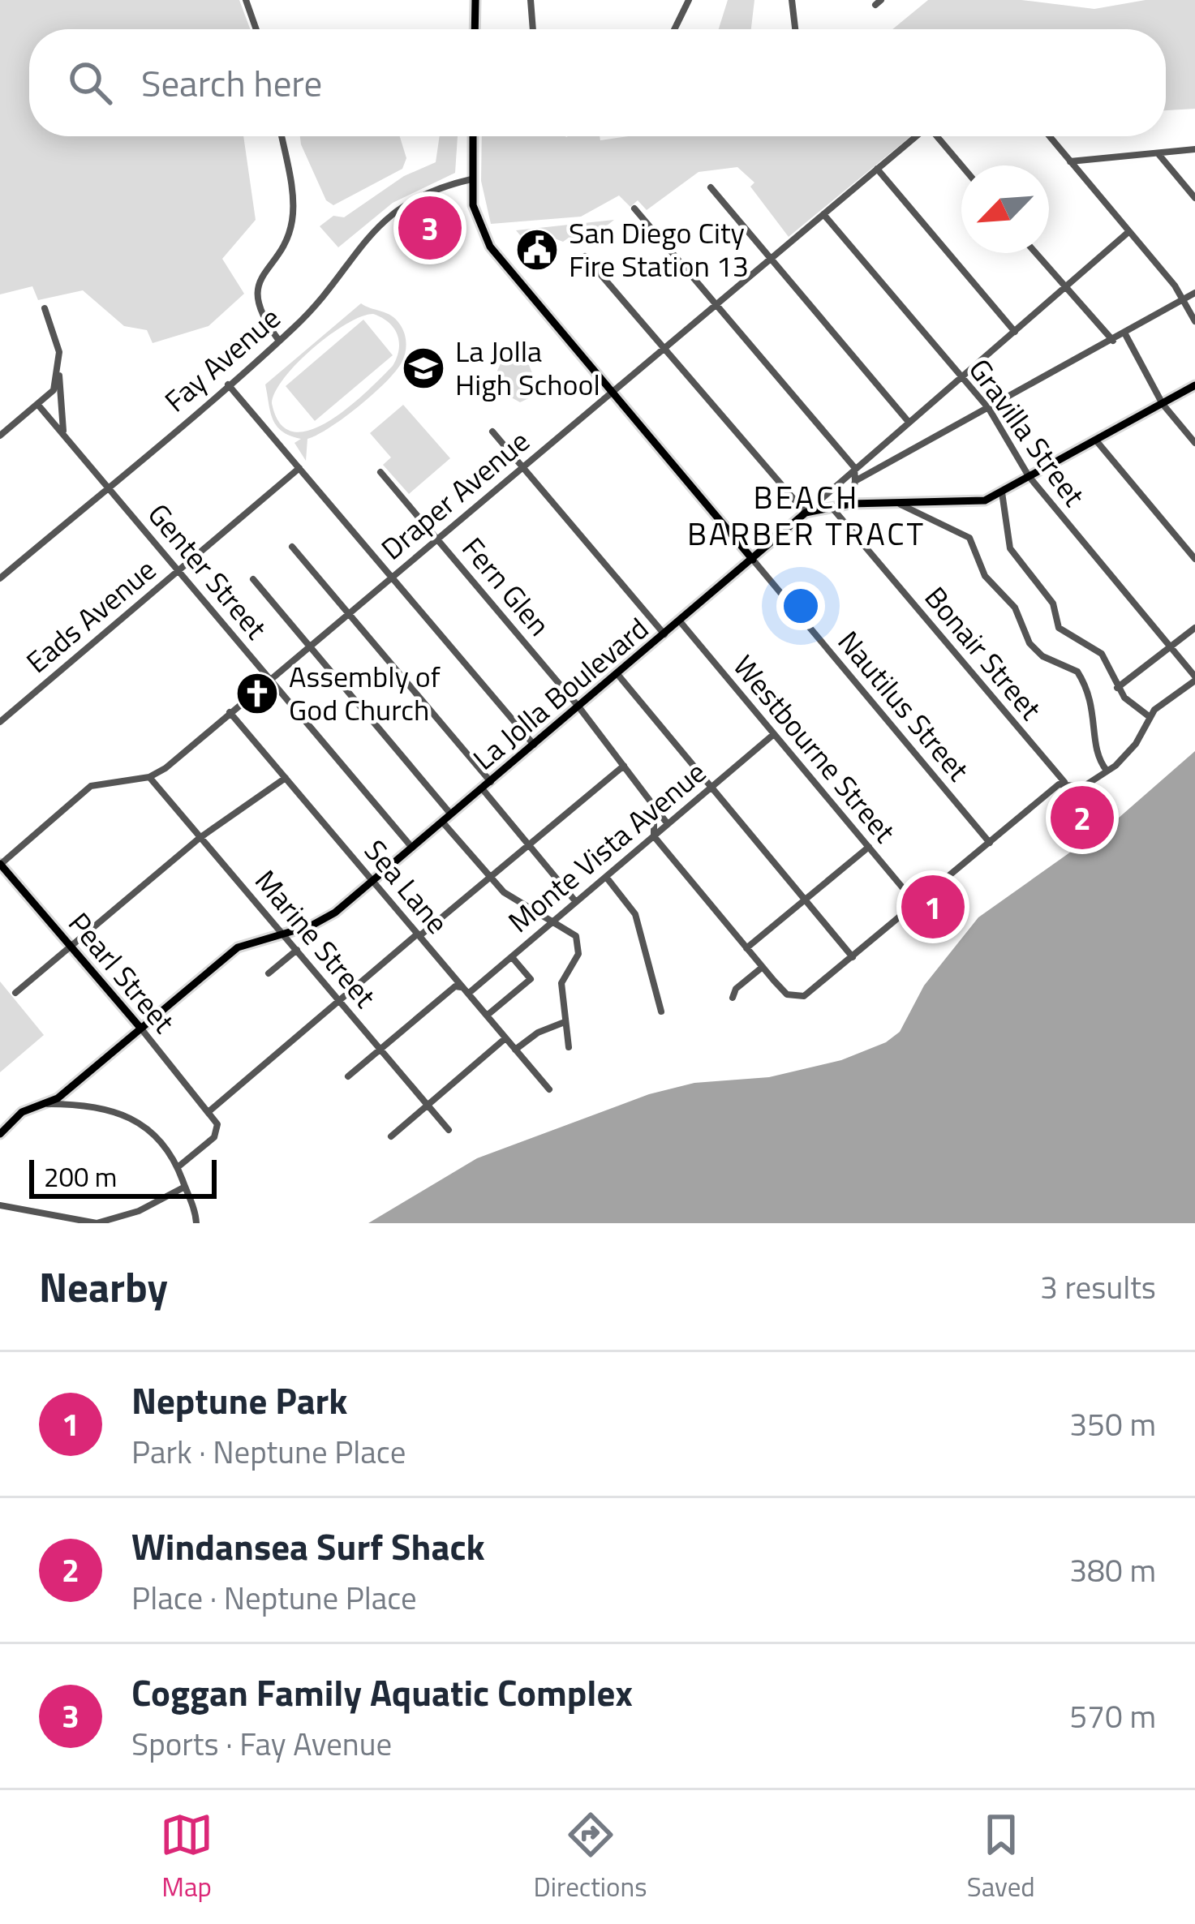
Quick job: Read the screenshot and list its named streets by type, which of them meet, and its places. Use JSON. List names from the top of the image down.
{
  "streets": {
    "main road": ["La Jolla Boulevard", "Nautilus Street", "Pearl Street"],
    "street": [
      "Fay Avenue",
      "Gravilla Street",
      "Draper Avenue",
      "Genter Street",
      "Fern Glen",
      "Eads Avenue",
      "Bonair Street",
      "Westbourne Street",
      "Monte Vista Avenue",
      "Sea Lane",
      "Marine Street"
    ]
  },
  "crossings": [
    ["Fay Avenue", "Genter Street"],
    ["Fay Avenue", "Nautilus Street"],
    ["Gravilla Street", "Draper Avenue"],
    ["Gravilla Street", "La Jolla Boulevard"],
    ["Draper Avenue", "Genter Street"],
    ["Draper Avenue", "Fern Glen"],
    ["Draper Avenue", "Nautilus Street"],
    ["Draper Avenue", "Sea Lane"],
    ["Draper Avenue", "Marine Street"],
    ["Genter Street", "Eads Avenue"],
    ["Genter Street", "La Jolla Boulevard"],
    ["Fern Glen", "La Jolla Boulevard"],
    ["Fern Glen", "Monte Vista Avenue"],
    ["Bonair Street", "La Jolla Boulevard"],
    ["La Jolla Boulevard", "Nautilus Street"],
    ["La Jolla Boulevard", "Westbourne Street"],
    ["La Jolla Boulevard", "Sea Lane"],
    ["La Jolla Boulevard", "Marine Street"],
    ["La Jolla Boulevard", "Pearl Street"],
    ["Westbourne Street", "Monte Vista Avenue"],
    ["Monte Vista Avenue", "Sea Lane"],
    ["Monte Vista Avenue", "Marine Street"]
  ],
  "districts": ["BEACH BARBER TRACT"],
  "places": {
    "public building": ["San Diego City Fire Station 13"],
    "school or university": ["La Jolla High School"],
    "church": ["Assembly of God Church"]
  },
  "scale_bar": "200 m",
  "north": "bottom left",
  "page": {
    "search": "Search here",
    "pins": ["3", "2", "1"],
    "scale": "200 m",
    "heading": ["Nearby", "3 results"],
    "list": [
      {
        "mark": "1",
        "name": "Neptune Park",
        "note": "Park · Neptune Place",
        "value": "350 m"
      },
      {
        "mark": "2",
        "name": "Windansea Surf Shack",
        "note": "Place · Neptune Place",
        "value": "380 m"
      },
      {
        "mark": "3",
        "name": "Coggan Family Aquatic Complex",
        "note": "Sports · Fay Avenue",
        "value": "570 m"
      }
    ],
    "nav": ["Map", "Directions", "Saved"]
  }
}
